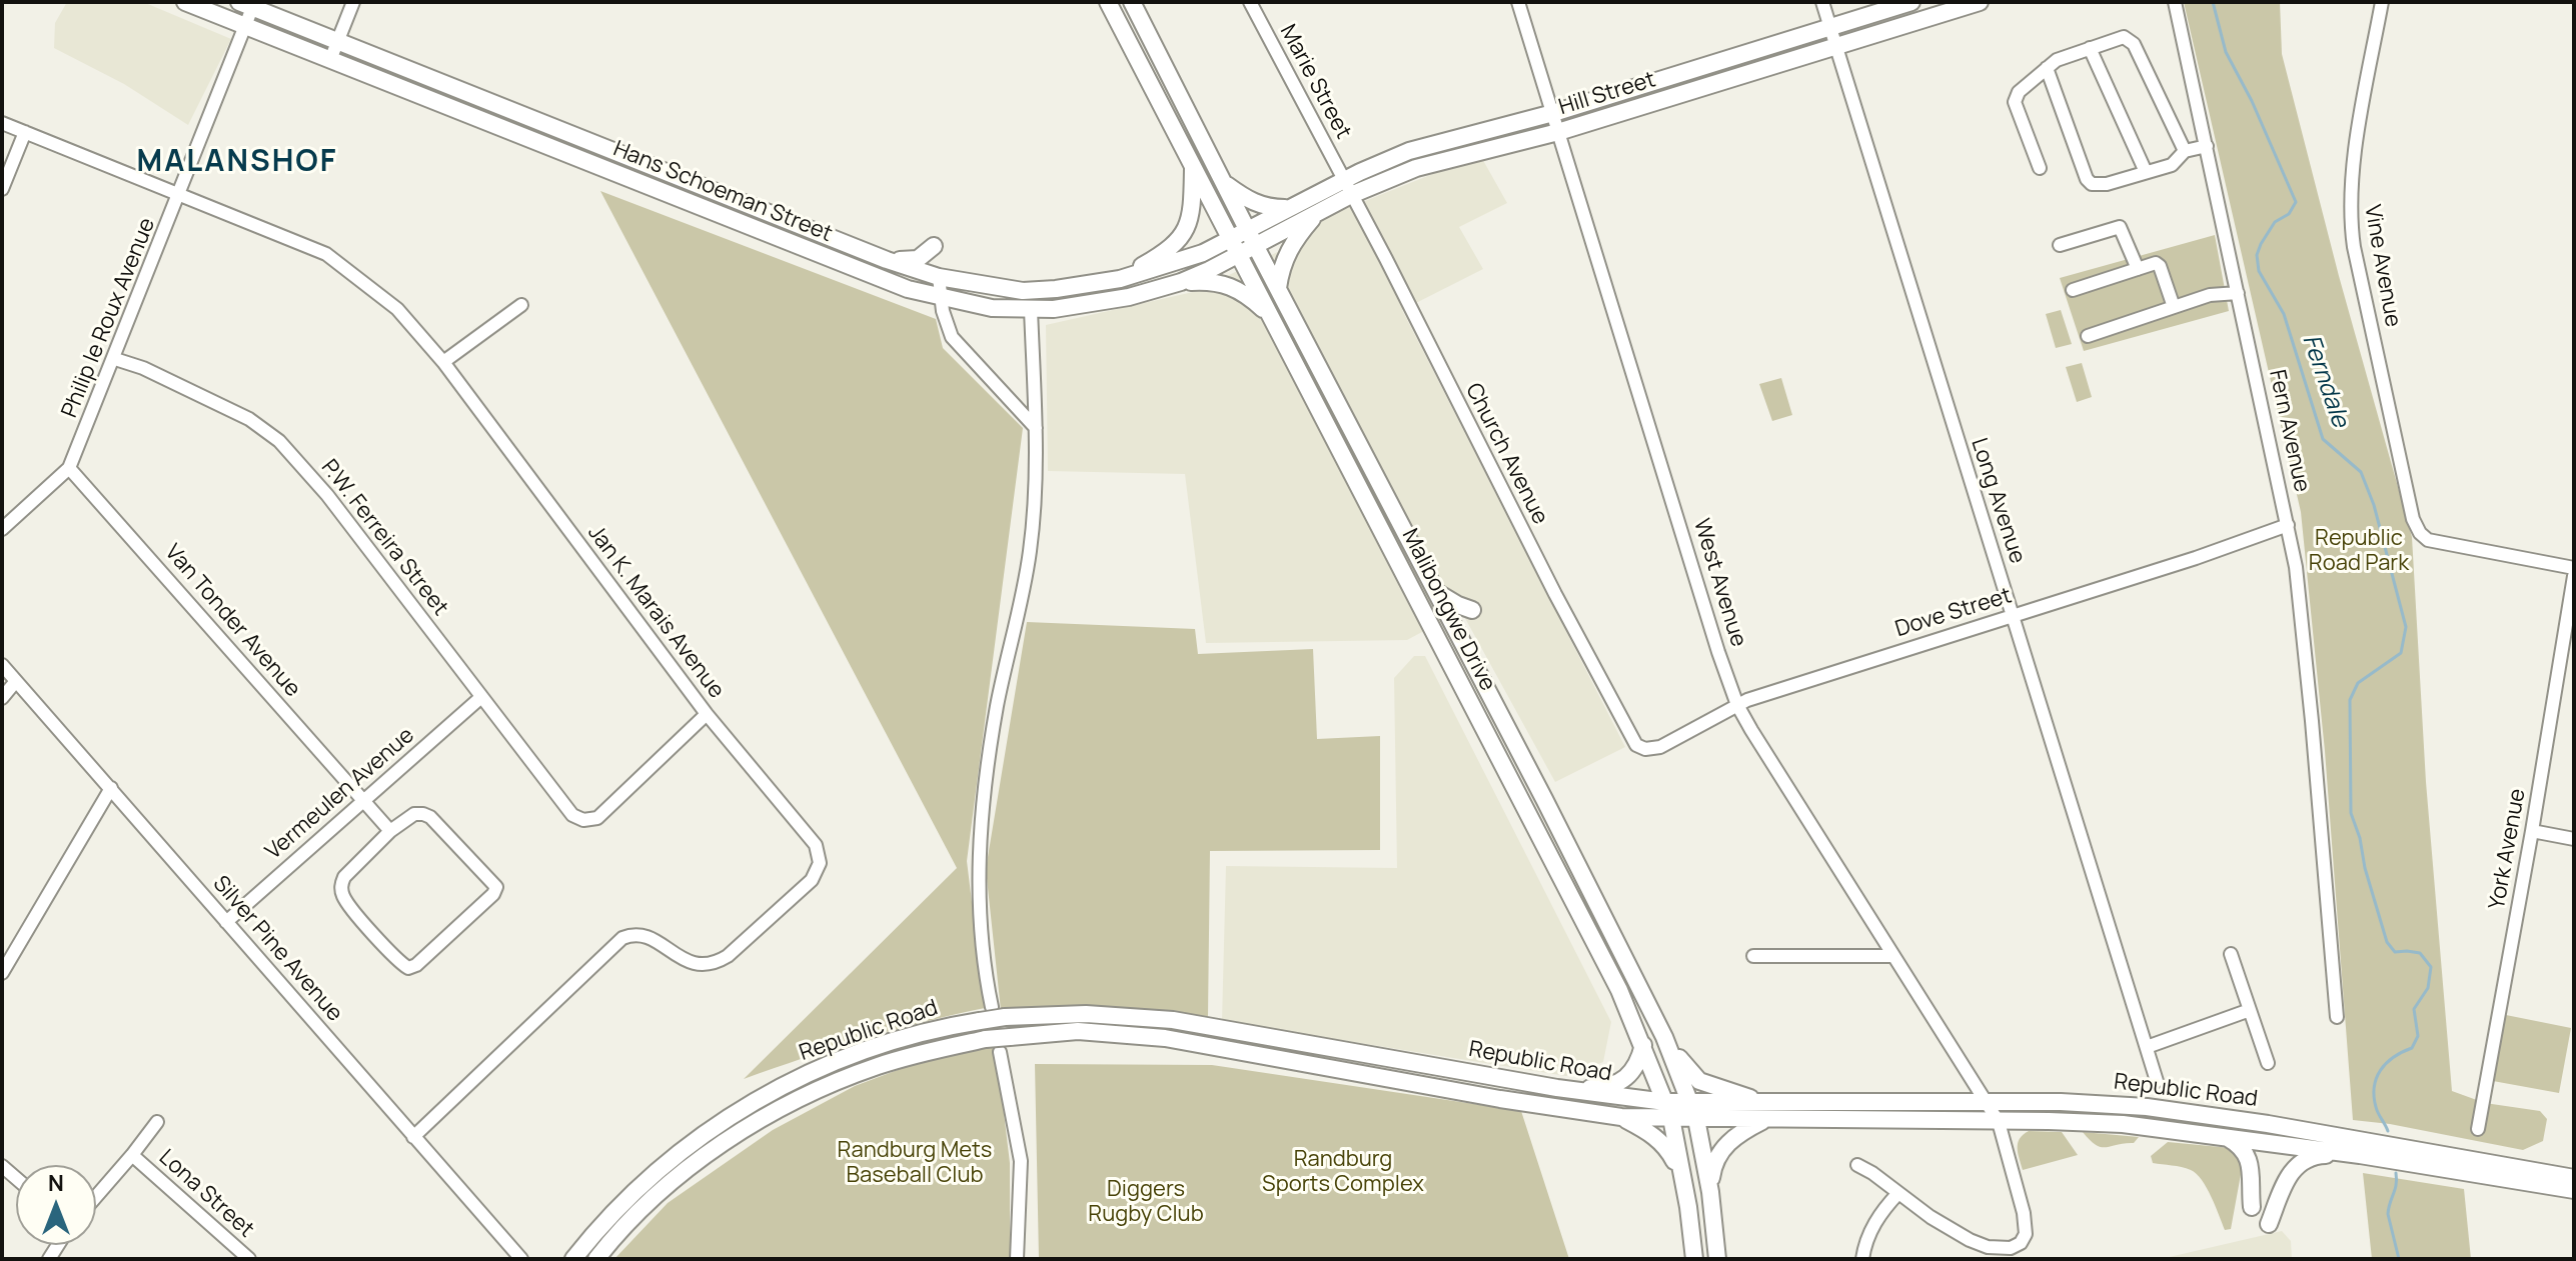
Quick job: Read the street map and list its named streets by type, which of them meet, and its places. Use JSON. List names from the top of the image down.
{
  "streets": {
    "main road": [
      "Hill Street",
      "Hans Schoeman Street",
      "Malibongwe Drive",
      "Republic Road"
    ],
    "street": [
      "Marie Street",
      "Vine Avenue",
      "Philip le Roux Avenue",
      "Fern Avenue",
      "Church Avenue",
      "Long Avenue",
      "P.W. Ferreira Street",
      "West Avenue",
      "Jan K. Marais Avenue",
      "Dove Street",
      "Van Tonder Avenue",
      "Vermeulen Avenue",
      "York Avenue",
      "Silver Pine Avenue",
      "Lona Street"
    ]
  },
  "crossings": [
    ["Marie Street", "Hill Street"],
    ["Marie Street", "Church Avenue"],
    ["Hill Street", "Hans Schoeman Street"],
    ["Hill Street", "Church Avenue"],
    ["Hill Street", "Long Avenue"],
    ["Hill Street", "West Avenue"],
    ["Hill Street", "Malibongwe Drive"],
    ["Hans Schoeman Street", "Philip le Roux Avenue"],
    ["Hans Schoeman Street", "Malibongwe Drive"],
    ["Philip le Roux Avenue", "P.W. Ferreira Street"],
    ["Philip le Roux Avenue", "Jan K. Marais Avenue"],
    ["Philip le Roux Avenue", "Van Tonder Avenue"],
    ["Fern Avenue", "Dove Street"],
    ["Church Avenue", "Dove Street"],
    ["Long Avenue", "Dove Street"],
    ["P.W. Ferreira Street", "Jan K. Marais Avenue"],
    ["P.W. Ferreira Street", "Vermeulen Avenue"],
    ["West Avenue", "Dove Street"],
    ["West Avenue", "Republic Road"],
    ["Malibongwe Drive", "Republic Road"],
    ["Jan K. Marais Avenue", "Silver Pine Avenue"],
    ["Van Tonder Avenue", "Vermeulen Avenue"],
    ["Vermeulen Avenue", "Silver Pine Avenue"]
  ],
  "districts": ["MALANSHOF"],
  "water": ["Ferndale"],
  "parks": [
    "Republic Road Park",
    "Randburg Mets Baseball Club",
    "Randburg Sports Complex",
    "Diggers Rugby Club"
  ],
  "north": "top"
}
